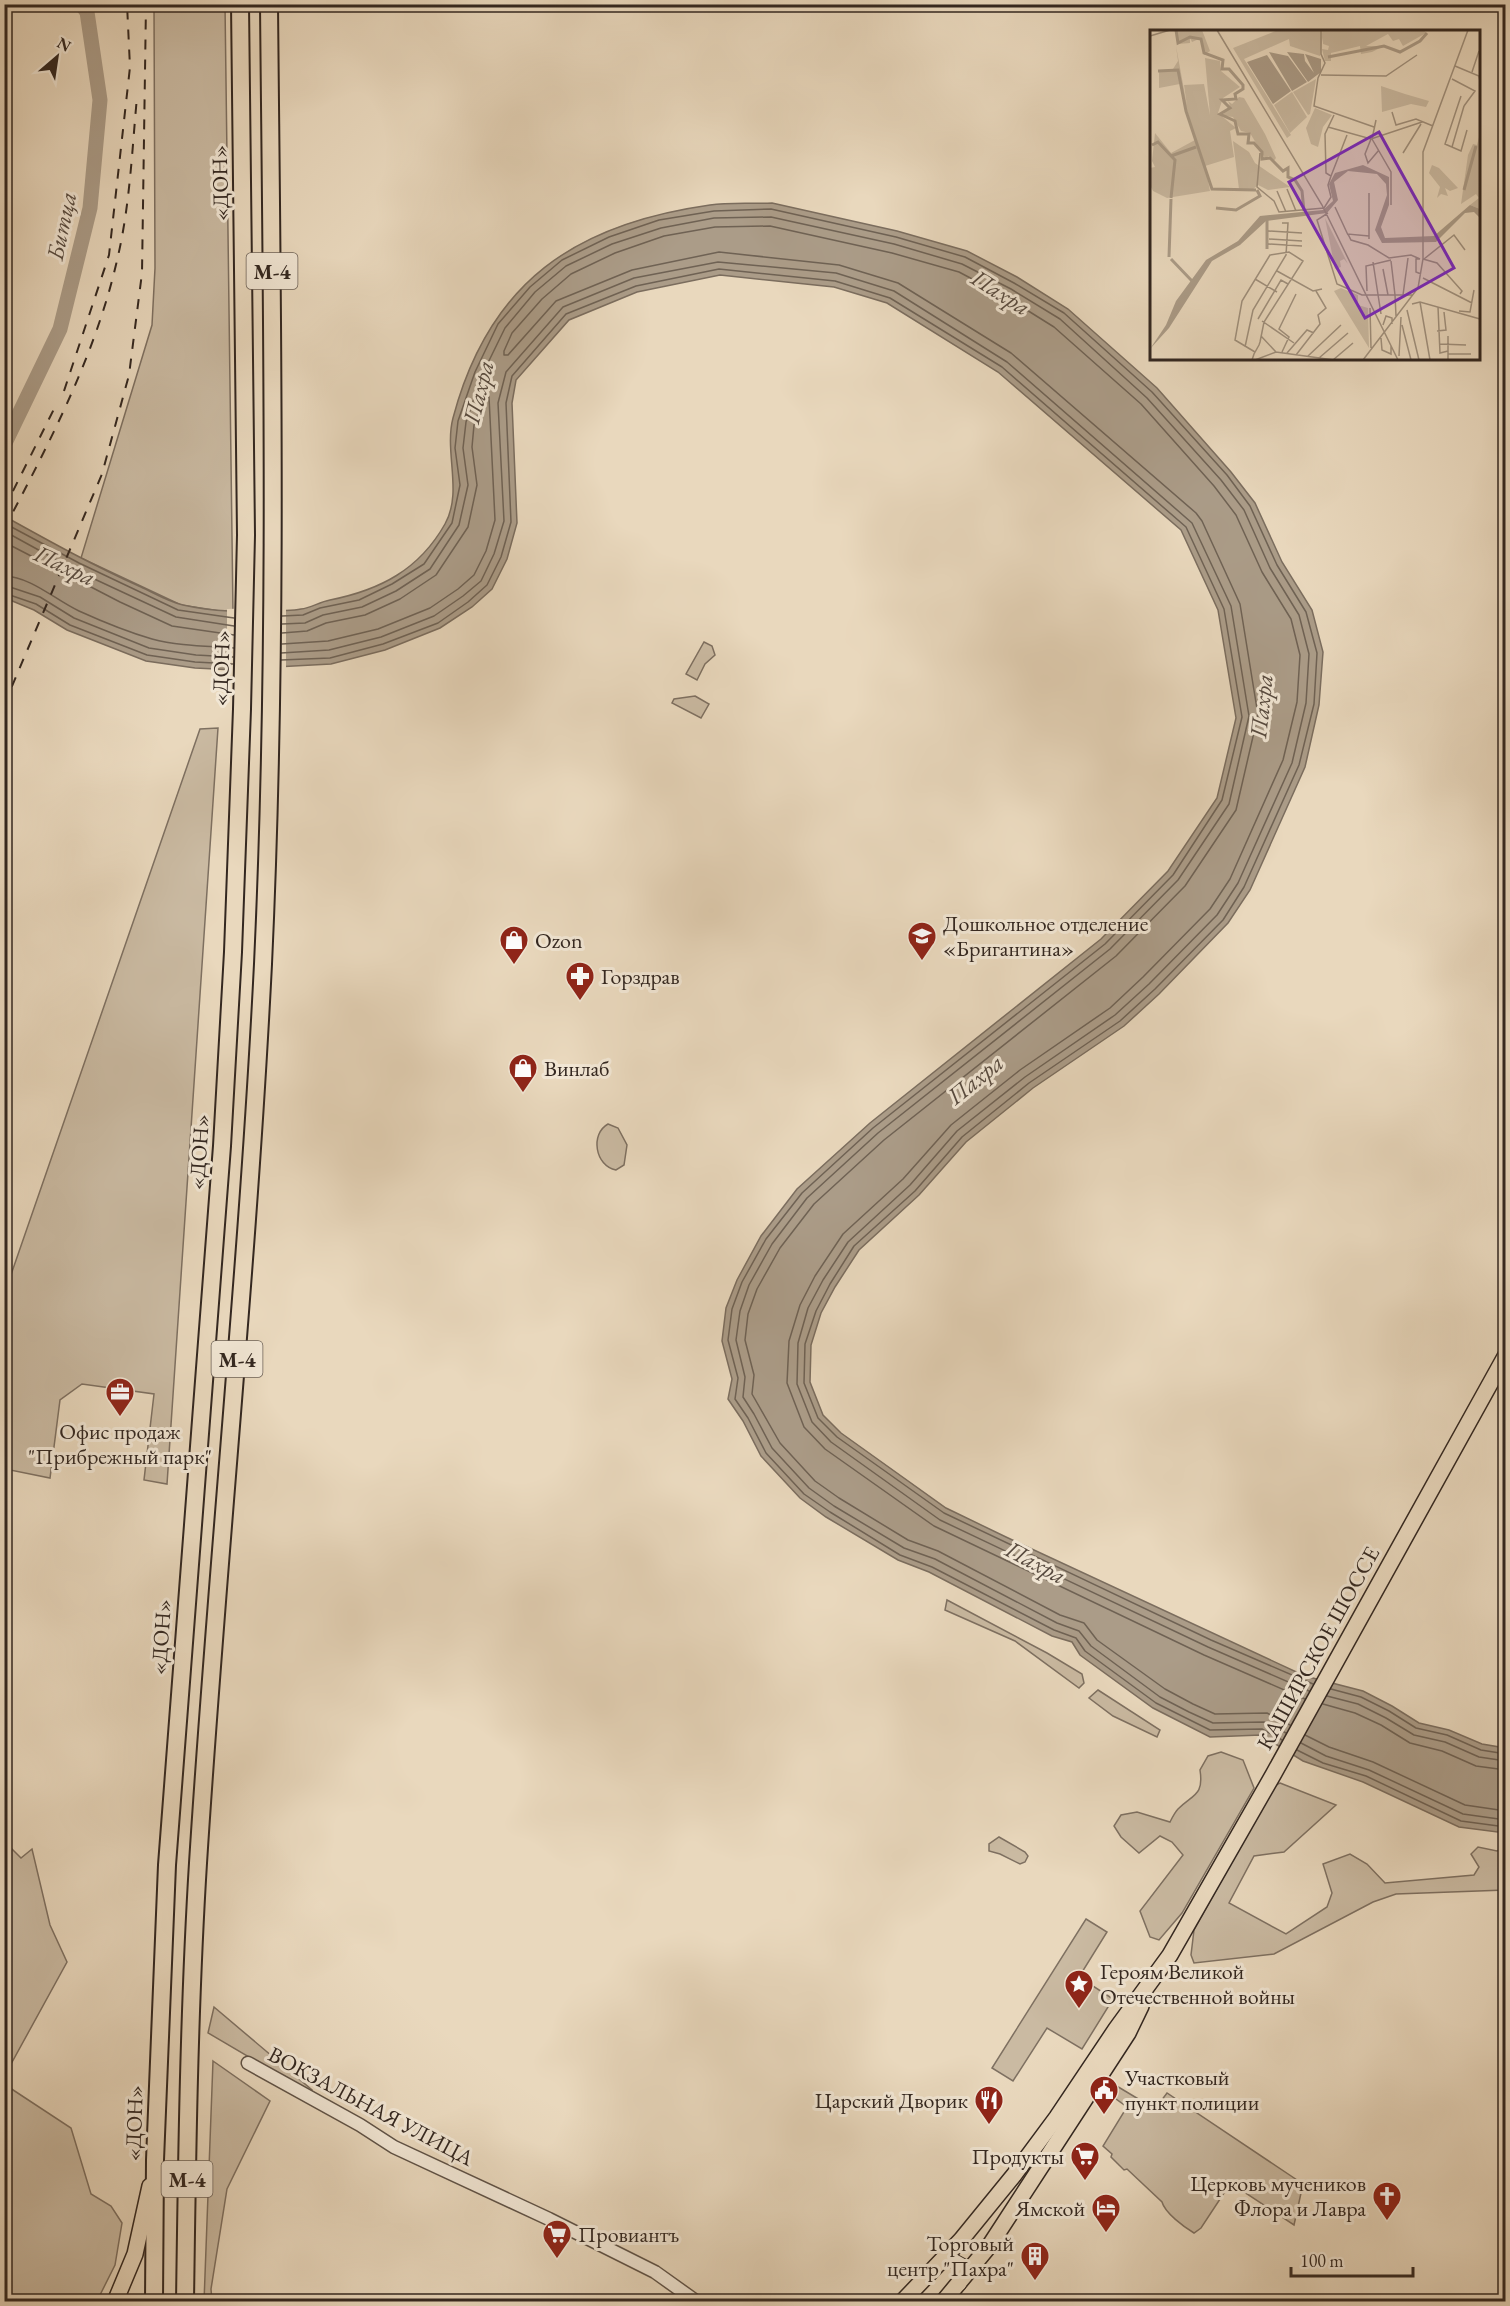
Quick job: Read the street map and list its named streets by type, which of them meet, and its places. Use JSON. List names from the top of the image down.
{
  "streets": {
    "highway": ["«ДОН»", "М-4"],
    "main road": ["КАШИРСКОЕ ШОССЕ"],
    "street": ["ВОКЗАЛЬНАЯ УЛИЦА"]
  },
  "water": ["Битца", "Пахра"],
  "places": {
    "school or university": ["Дошкольное отделение «Бригантина»"],
    "shop": ["Ozon", "Винлаб"],
    "pharmacy": ["Горздрав"],
    "office": ["Офис продаж \"Прибрежный парк\""],
    "place": ["Героям Великой Отечественной войны"],
    "public building": ["Участковый пункт полиции"],
    "restaurant": ["Царский Дворик"],
    "supermarket": ["Продукты", "Провиантъ"],
    "church": ["Церковь мучеников Флора и Лавра"],
    "hotel": ["Ямской"],
    "building": ["Торговый центр \"Пахра\""]
  },
  "scale_bar": "100 m",
  "north": "top right"
}
